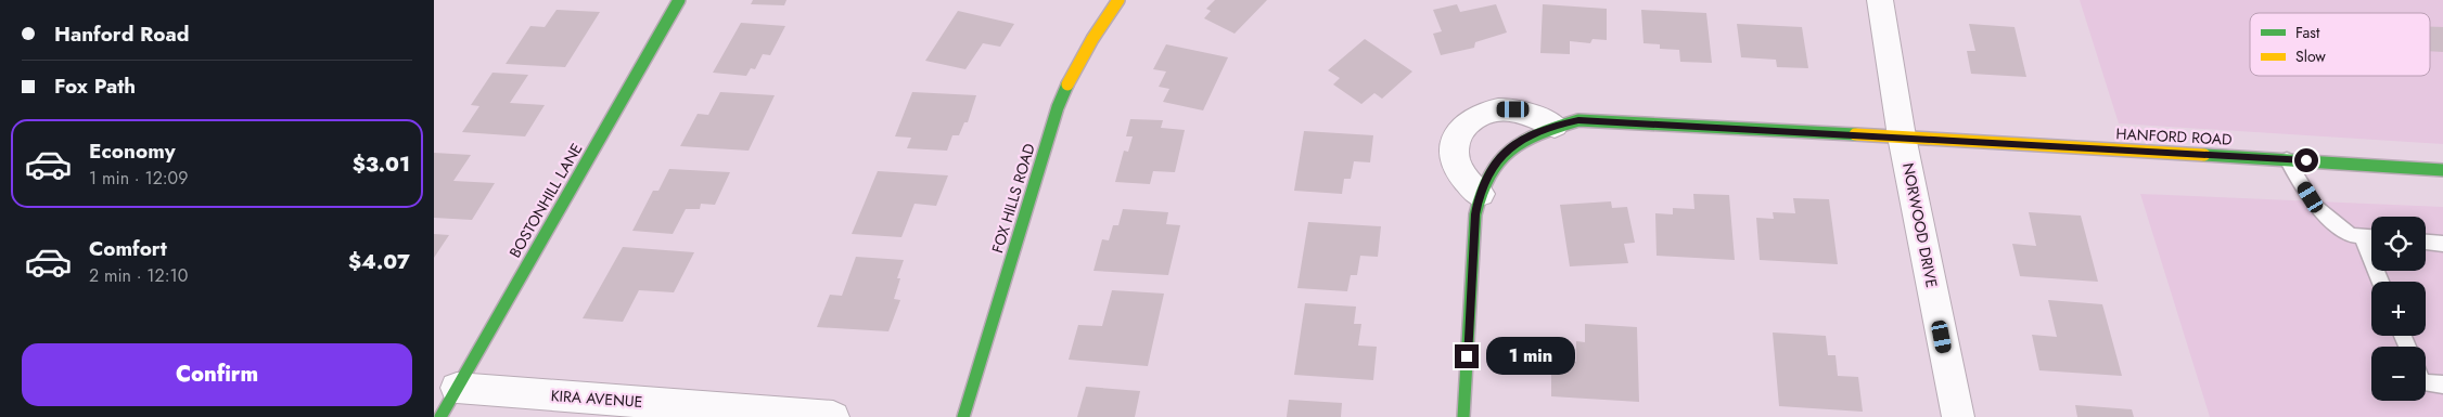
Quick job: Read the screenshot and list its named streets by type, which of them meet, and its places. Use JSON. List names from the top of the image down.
{
  "streets": {
    "street": [
      "HANFORD ROAD",
      "FOX HILLS ROAD",
      "BOSTONHILL LANE",
      "NORWOOD DRIVE",
      "KIRA AVENUE"
    ]
  },
  "crossings": [
    ["HANFORD ROAD", "NORWOOD DRIVE"],
    ["BOSTONHILL LANE", "KIRA AVENUE"]
  ],
  "legend": ["Fast", "Slow"],
  "page": {
    "banner": ["Hanford Road", "Fox Path"],
    "list": [
      {
        "name": "Economy",
        "note": "1 min · 12:09",
        "value": "$3.01"
      },
      {
        "name": "Comfort",
        "note": "2 min · 12:10",
        "value": "$4.07"
      }
    ],
    "map_buttons": ["+", "−"],
    "buttons": "Confirm",
    "bubble": "1 min"
  }
}
